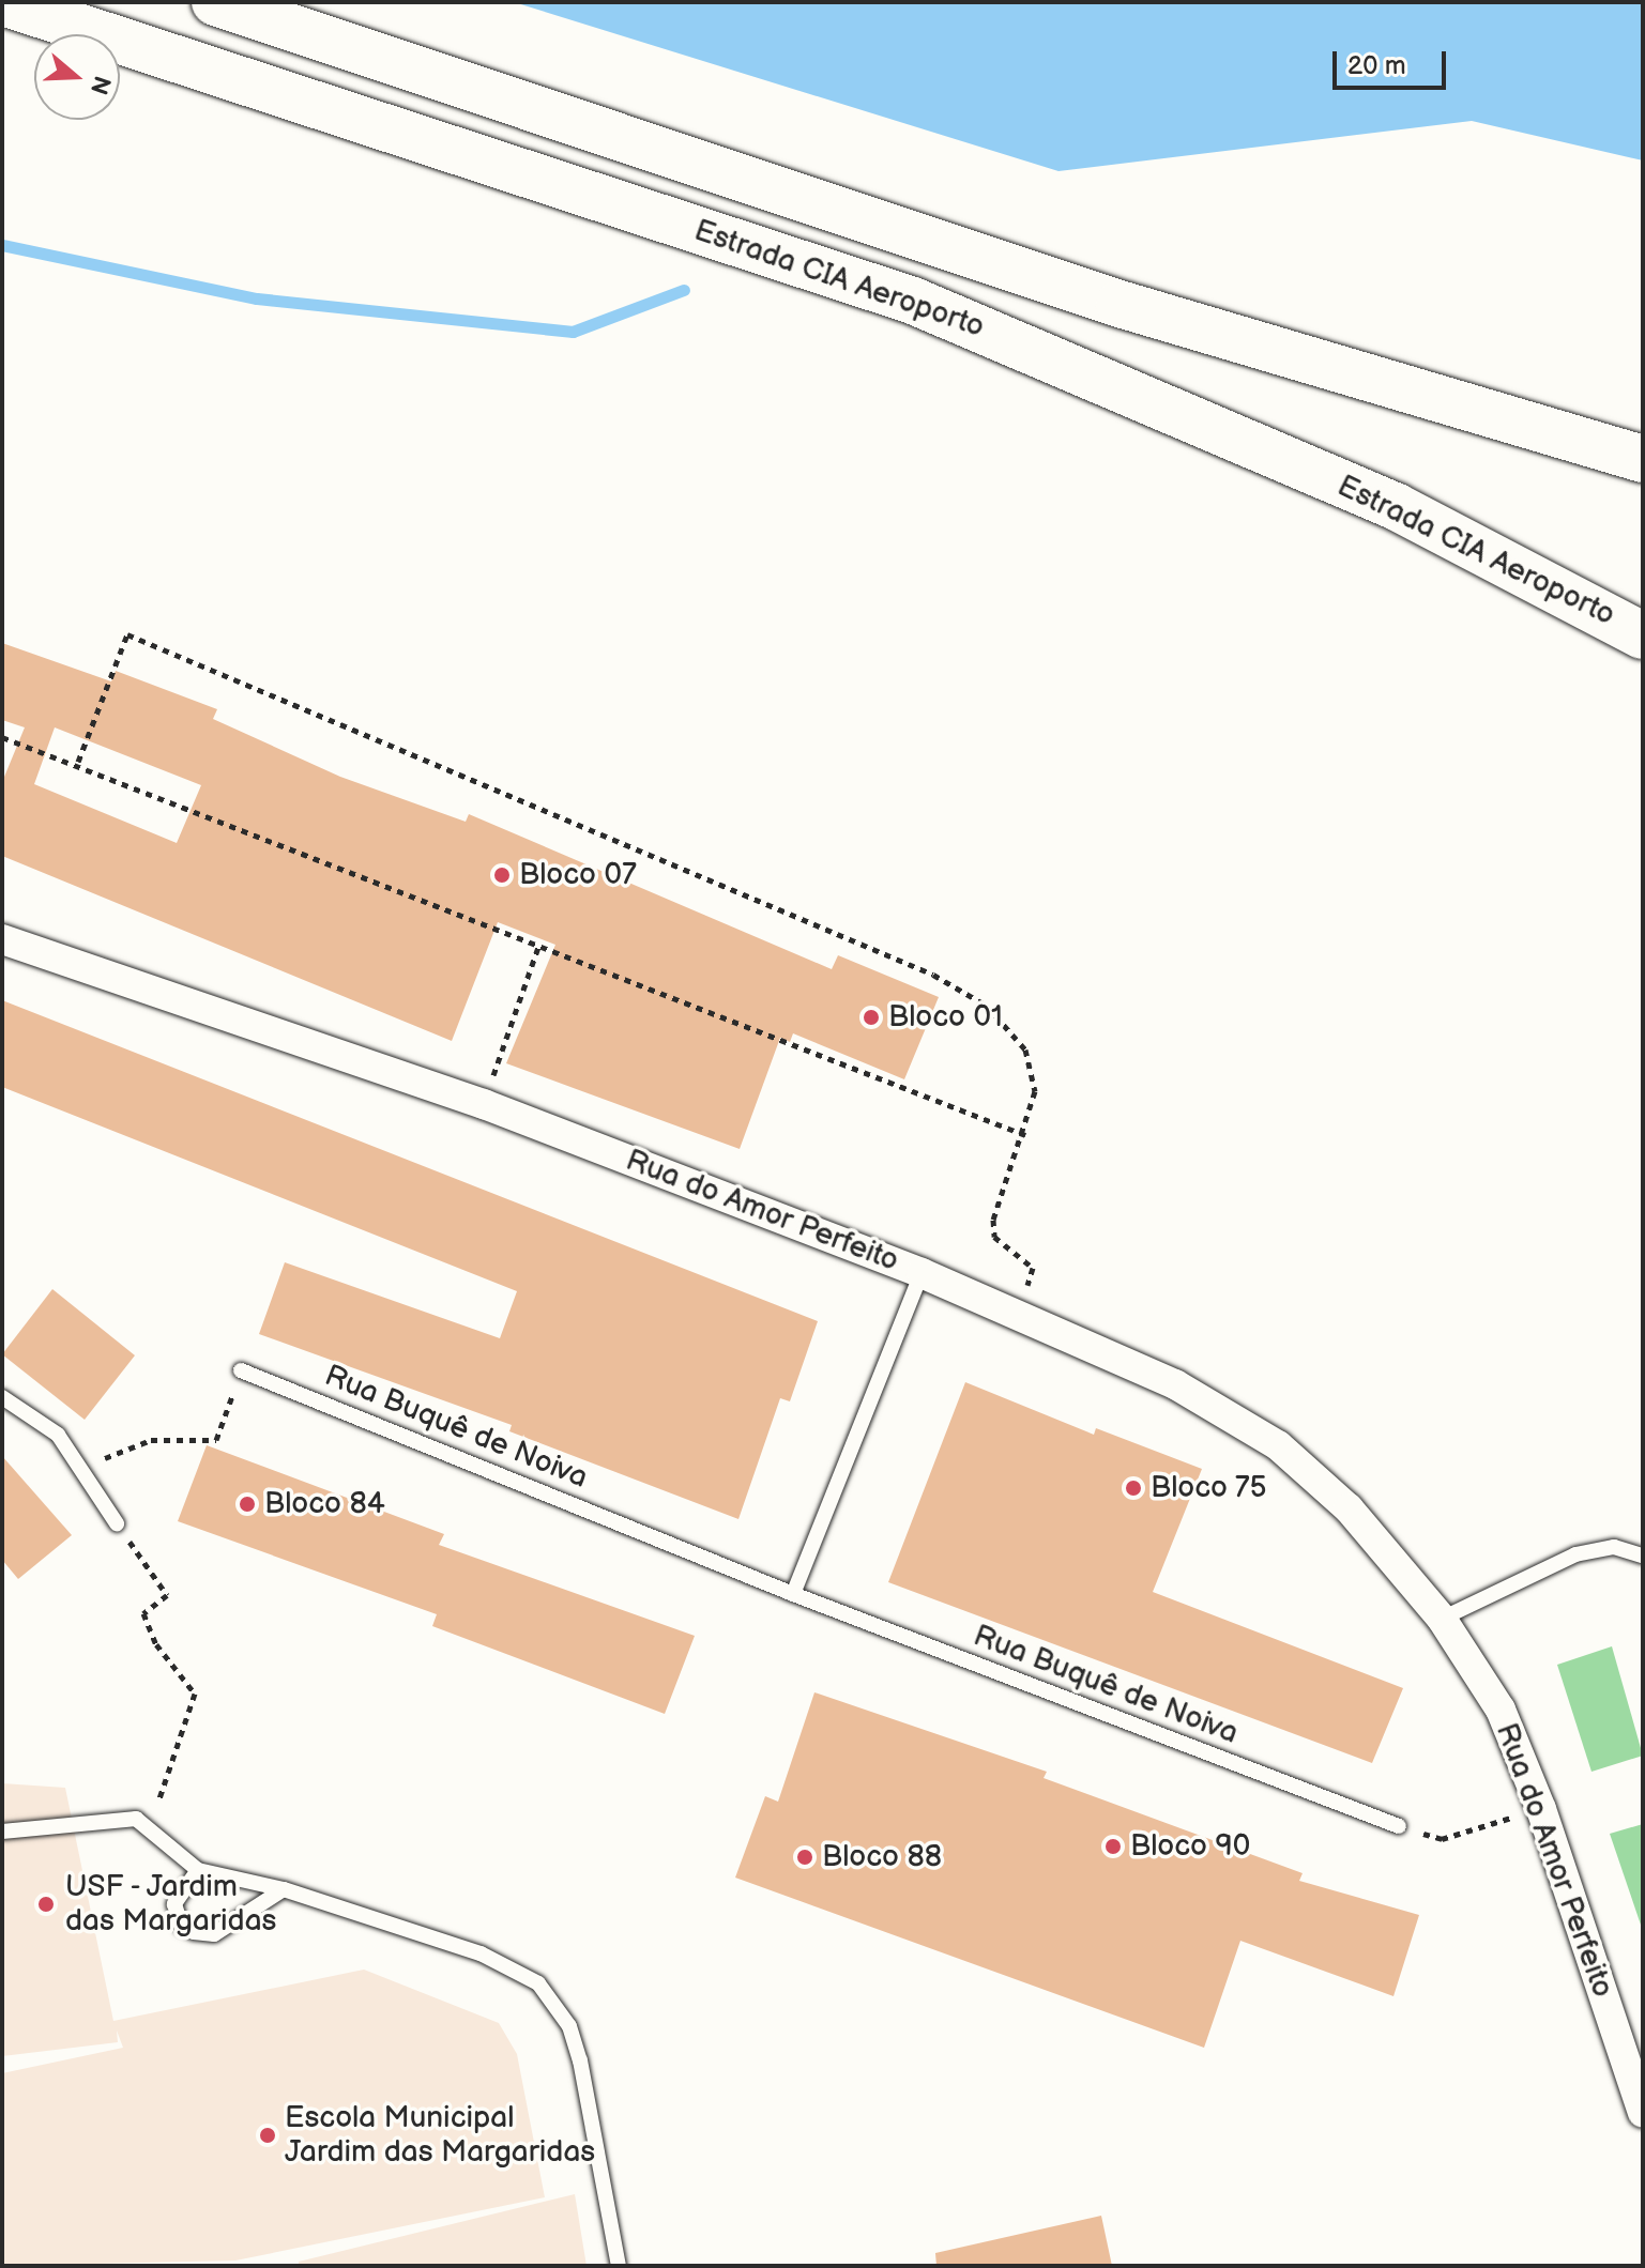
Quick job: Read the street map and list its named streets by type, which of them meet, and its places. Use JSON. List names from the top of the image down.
{
  "streets": {
    "highway": ["Estrada CIA Aeroporto"],
    "street": ["Rua do Amor Perfeito"],
    "lane": ["Rua Buquê de Noiva"]
  },
  "places": [
    "Bloco 07",
    "Bloco 01",
    "Bloco 75",
    "Bloco 84",
    "Bloco 90",
    "Bloco 88",
    "USF - Jardim das Margaridas",
    "Escola Municipal Jardim das Margaridas"
  ],
  "scale_bar": "20 m",
  "north": "right"
}
